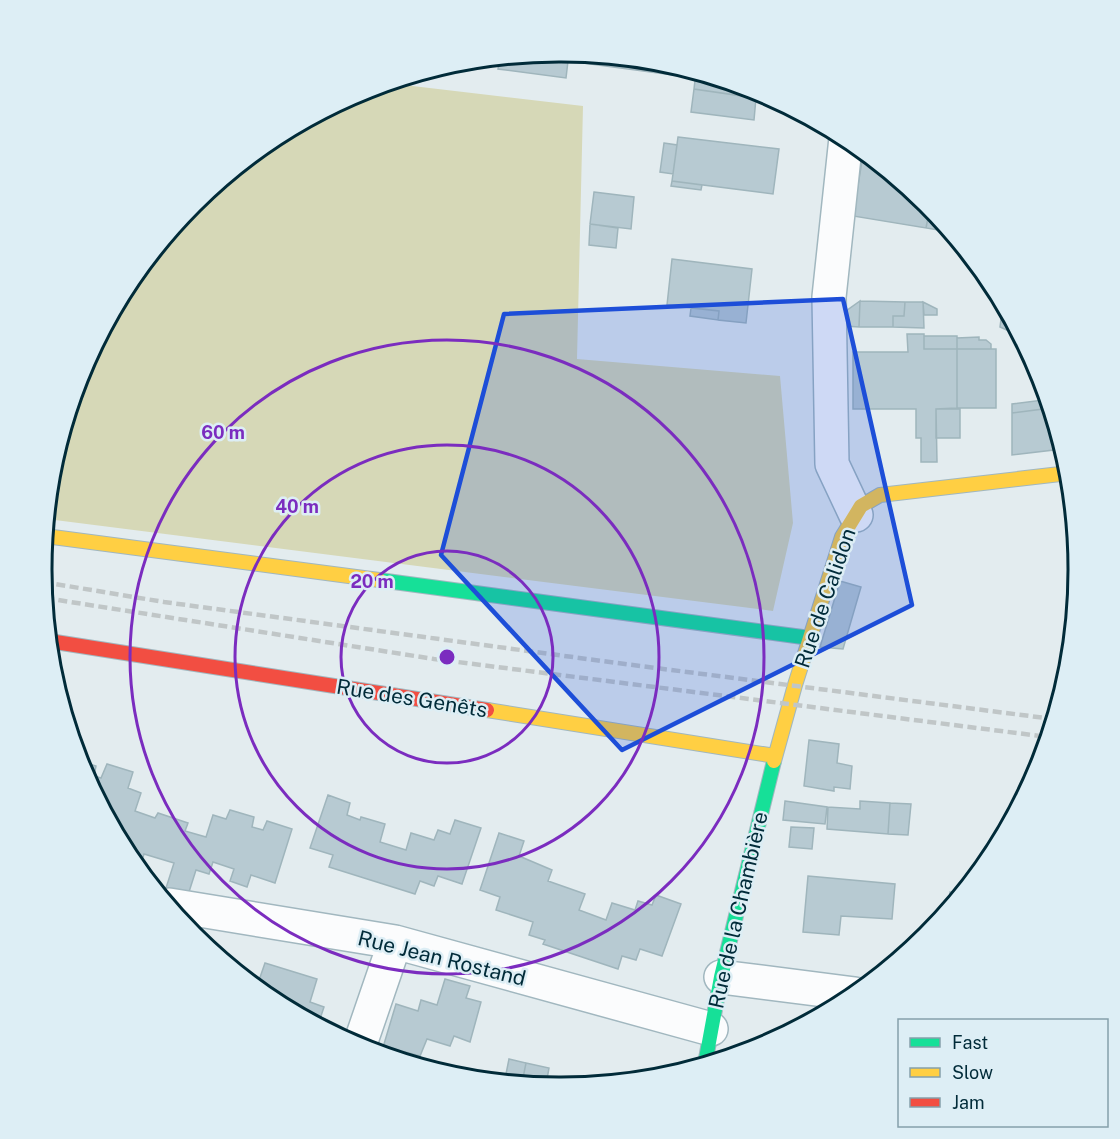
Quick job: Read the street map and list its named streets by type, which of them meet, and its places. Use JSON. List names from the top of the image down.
{
  "streets": {
    "street": [
      "Rue de Calidon",
      "Rue des Genêts",
      "Rue de la Chambière",
      "Rue Jean Rostand"
    ]
  },
  "crossings": [
    ["Rue de Calidon", "Rue des Genêts"],
    ["Rue de Calidon", "Rue de la Chambière"],
    ["Rue des Genêts", "Rue de la Chambière"],
    ["Rue de la Chambière", "Rue Jean Rostand"]
  ],
  "legend": ["Fast", "Slow", "Jam"],
  "rings": ["60 m", "40 m", "20 m"]
}
